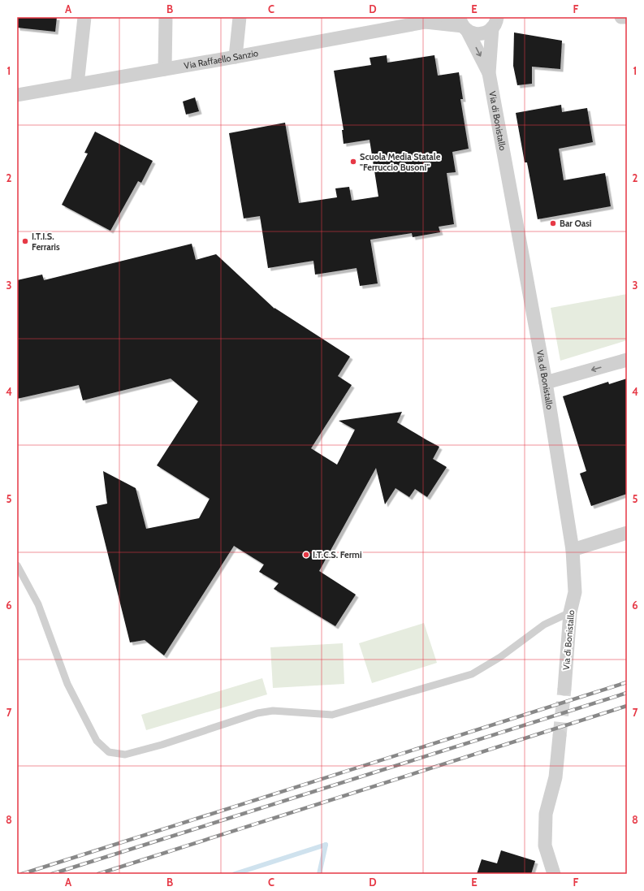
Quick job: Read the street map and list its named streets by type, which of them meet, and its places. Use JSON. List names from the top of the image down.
{
  "streets": {
    "street": ["Via Raffaello Sanzio", "Via di Bonistallo"]
  },
  "crossings": [
    ["Via Raffaello Sanzio", "Via di Bonistallo"]
  ],
  "places": [
    "Scuola Media Statale \"Ferruccio Busoni\"",
    "Bar Oasi",
    "I.T.I.S. Ferraris",
    "I.T.C.S. Fermi"
  ],
  "grid": {
    "columns": [
      "A",
      "B",
      "C",
      "D",
      "E",
      "F"
    ],
    "rows": [
      "1",
      "2",
      "3",
      "4",
      "5",
      "6",
      "7",
      "8"
    ]
  }
}
